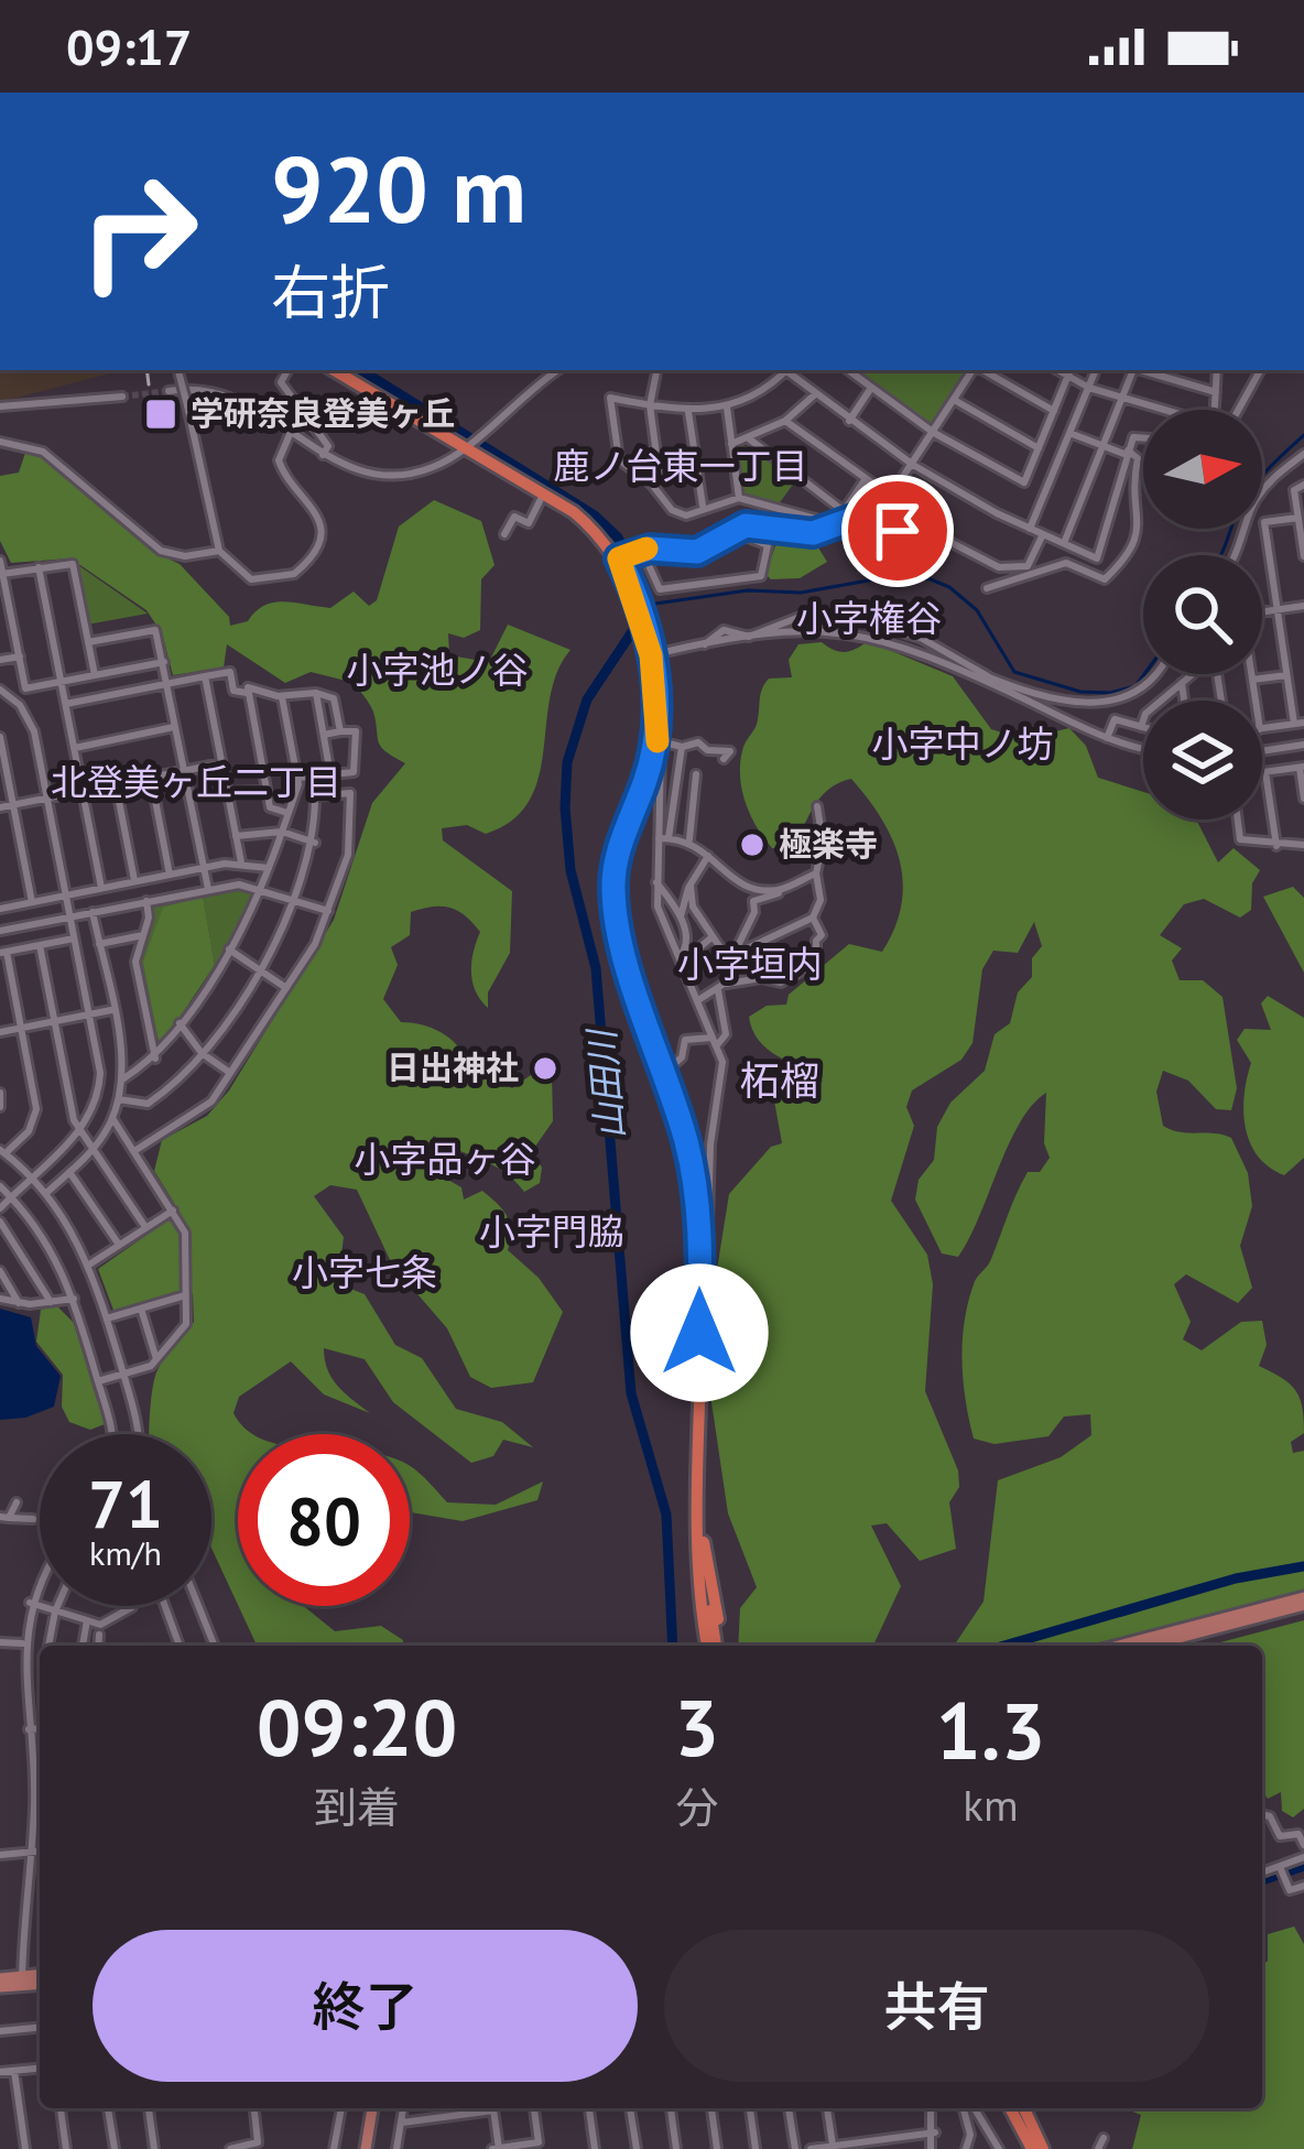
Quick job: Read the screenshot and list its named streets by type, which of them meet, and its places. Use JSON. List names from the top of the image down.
{
  "districts": [
    "鹿ノ台東一丁目",
    "小字権谷",
    "小字池ノ谷",
    "小字中ノ坊",
    "北登美ヶ丘二丁目",
    "小字垣内",
    "柘榴",
    "小字品ヶ谷",
    "小字門脇",
    "小字七条"
  ],
  "water": ["山田川"],
  "places": {
    "transit": ["学研奈良登美ヶ丘"],
    "other": ["極楽寺", "日出神社"]
  },
  "north": "right",
  "page": {
    "status": "09:17",
    "turn": ["920 m", "右折"],
    "speed": "71 km/h",
    "limit": "80",
    "eta": [
      "09:20",
      "到着",
      "3",
      "分",
      "1.3",
      "km"
    ],
    "buttons": ["終了", "共有"]
  }
}
